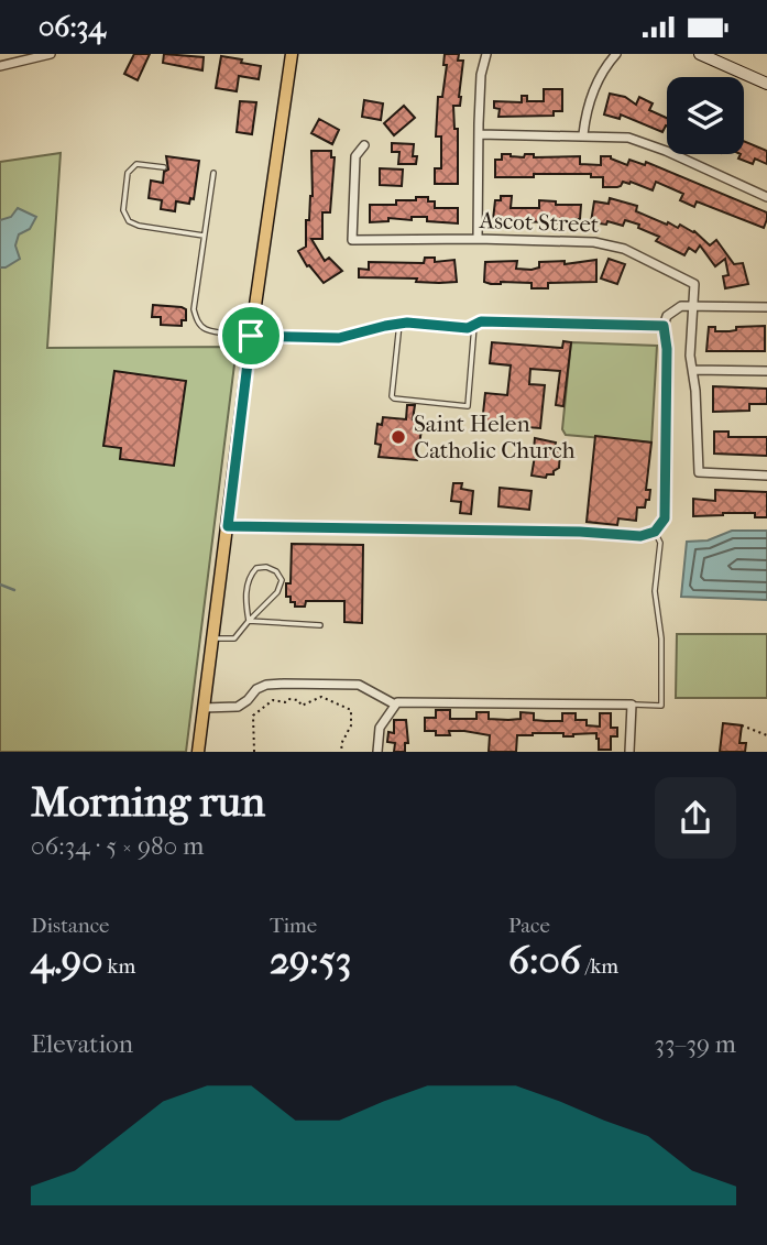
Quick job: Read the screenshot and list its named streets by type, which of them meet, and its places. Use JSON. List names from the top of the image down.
{
  "streets": {
    "street": ["Ascot Street"]
  },
  "places": ["Saint Helen Catholic Church"],
  "page": {
    "status": "06:34",
    "heading": ["Morning run", "06:34 · 5 × 980 m"],
    "stats": [
      ["Distance", "4.90 km"],
      ["Time", "29:53"],
      ["Pace", "6:06 /km"]
    ],
    "chart": ["Elevation", "33–39 m"]
  }
}
